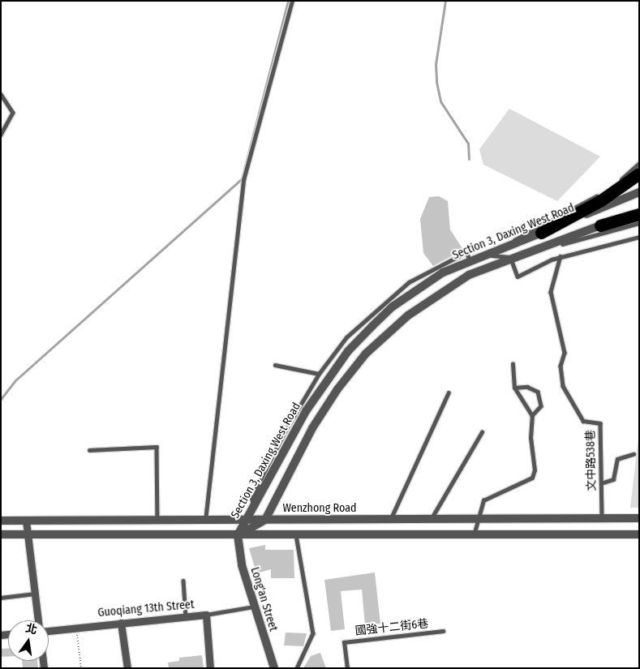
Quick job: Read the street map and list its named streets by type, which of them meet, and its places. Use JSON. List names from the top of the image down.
{
  "streets": {
    "street": [
      "Section 3, Daxing West Road",
      "Wenzhong Road",
      "Long'an Street",
      "Guoqiang 13th Street"
    ],
    "lane": ["文中路538巷", "國強十二街6巷"]
  },
  "crossings": [
    ["Section 3, Daxing West Road", "Wenzhong Road"],
    ["Section 3, Daxing West Road", "Long'an Street"],
    ["文中路538巷", "Wenzhong Road"],
    ["Long'an Street", "Guoqiang 13th Street"]
  ],
  "north": "top"
}
